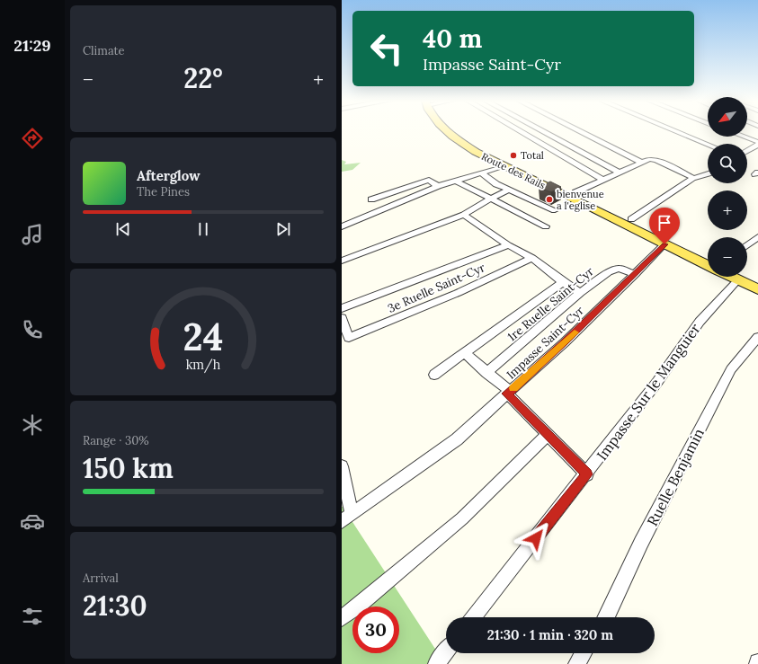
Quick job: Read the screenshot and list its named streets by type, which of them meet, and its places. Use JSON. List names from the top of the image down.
{
  "streets": {
    "main road": ["Route des Rails"],
    "street": [
      "3e Ruelle Saint-Cyr",
      "1re Ruelle Saint-Cyr",
      "Impasse Saint-Cyr",
      "Impasse Sur le Manguier",
      "Ruelle Benjamin"
    ]
  },
  "crossings": [
    ["Route des Rails", "Impasse Saint-Cyr"],
    ["1re Ruelle Saint-Cyr", "Impasse Saint-Cyr"],
    ["Impasse Saint-Cyr", "Impasse Sur le Manguier"]
  ],
  "places": ["Total", "bienvenue a l'eglise"],
  "north": "bottom left",
  "page": {
    "tabs": "21:29",
    "tile": [
      "Climate",
      ["Range · 30%", "150 km"],
      ["Arrival", "21:30"]
    ],
    "turn": ["40 m", "Impasse Saint-Cyr"],
    "heat": ["−", "22°", "+"],
    "map_buttons": ["+", "−"],
    "song": ["Afterglow", "The Pines"],
    "limit": "30",
    "trip": "21:30 · 1 min · 320 m",
    "gauge": ["24", "km/h"]
  }
}
